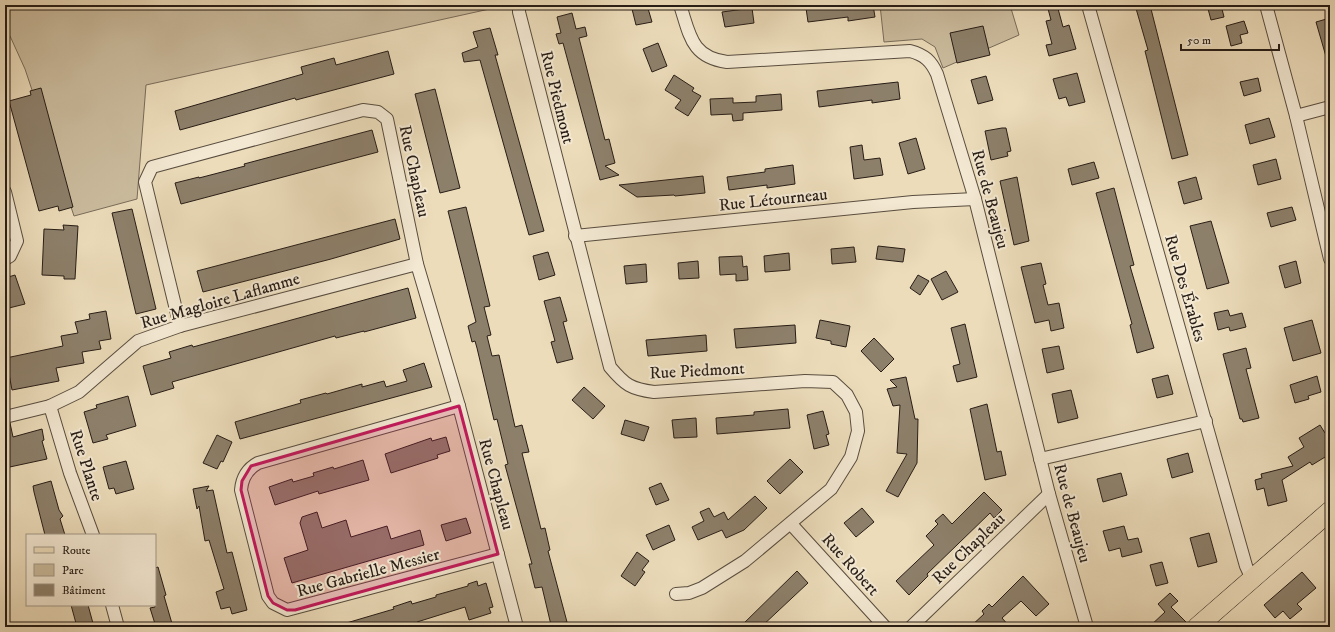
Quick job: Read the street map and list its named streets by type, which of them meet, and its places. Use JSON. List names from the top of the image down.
{
  "streets": {
    "street": [
      "Rue Piedmont",
      "Rue Chapleau",
      "Rue Létourneau",
      "Rue de Beaujeu",
      "Rue Des Érables",
      "Rue Magloire Laflamme",
      "Rue Plante",
      "Rue Robert",
      "Rue Gabrielle Messier"
    ]
  },
  "crossings": [
    ["Rue Piedmont", "Rue Létourneau"],
    ["Rue Piedmont", "Rue Robert"],
    ["Rue Chapleau", "Rue de Beaujeu"],
    ["Rue Chapleau", "Rue Magloire Laflamme"],
    ["Rue Chapleau", "Rue Gabrielle Messier"],
    ["Rue Létourneau", "Rue de Beaujeu"],
    ["Rue Magloire Laflamme", "Rue Plante"]
  ],
  "legend": ["Route", "Parc", "Bâtiment"],
  "scale_bar": "50 m"
}
